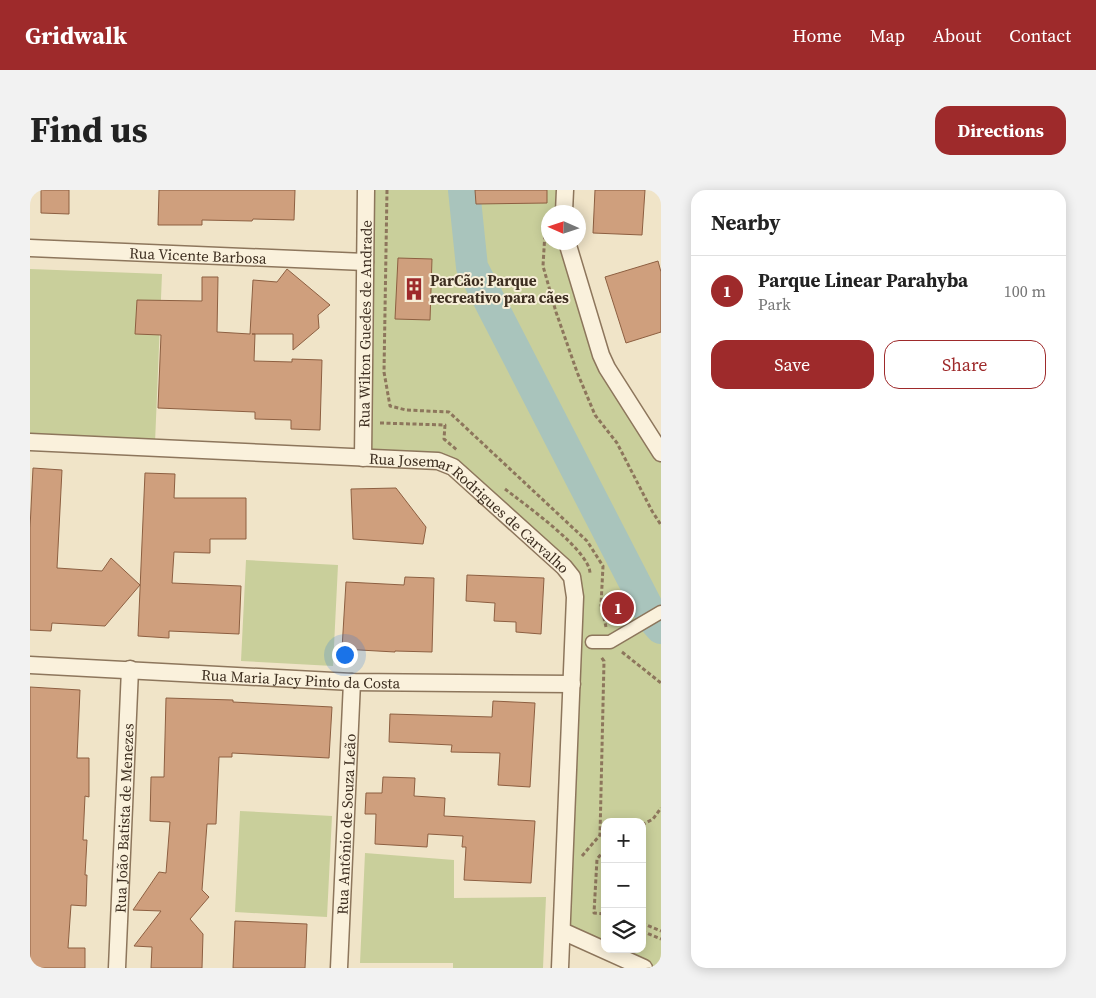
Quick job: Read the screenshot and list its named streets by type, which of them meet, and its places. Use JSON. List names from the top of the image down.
{
  "streets": {
    "street": [
      "Rua Vicente Barbosa",
      "Rua Wilton Guedes de Andrade",
      "Rua Josemar Rodrigues de Carvalho",
      "Rua Maria Jacy Pinto da Costa",
      "Rua João Batista de Menezes",
      "Rua Antônio de Souza Leão"
    ]
  },
  "crossings": [
    ["Rua Vicente Barbosa", "Rua Wilton Guedes de Andrade"],
    ["Rua Wilton Guedes de Andrade", "Rua Josemar Rodrigues de Carvalho"],
    ["Rua Josemar Rodrigues de Carvalho", "Rua Maria Jacy Pinto da Costa"],
    ["Rua Maria Jacy Pinto da Costa", "Rua João Batista de Menezes"],
    ["Rua Maria Jacy Pinto da Costa", "Rua Antônio de Souza Leão"]
  ],
  "places": {
    "building": ["ParCão: Parque recreativo para cães"]
  },
  "north": "left",
  "page": {
    "header": "Gridwalk",
    "nav": [
      "Home",
      "Map",
      "About",
      "Contact"
    ],
    "title": "Find us",
    "buttons": [
      "Directions",
      ["Save", "Share"]
    ],
    "heading": "Nearby",
    "list": [
      {
        "mark": "1",
        "name": "Parque Linear Parahyba",
        "note": "Park",
        "value": "100 m"
      }
    ],
    "pins": "1",
    "map_buttons": ["+", "−"]
  }
}
